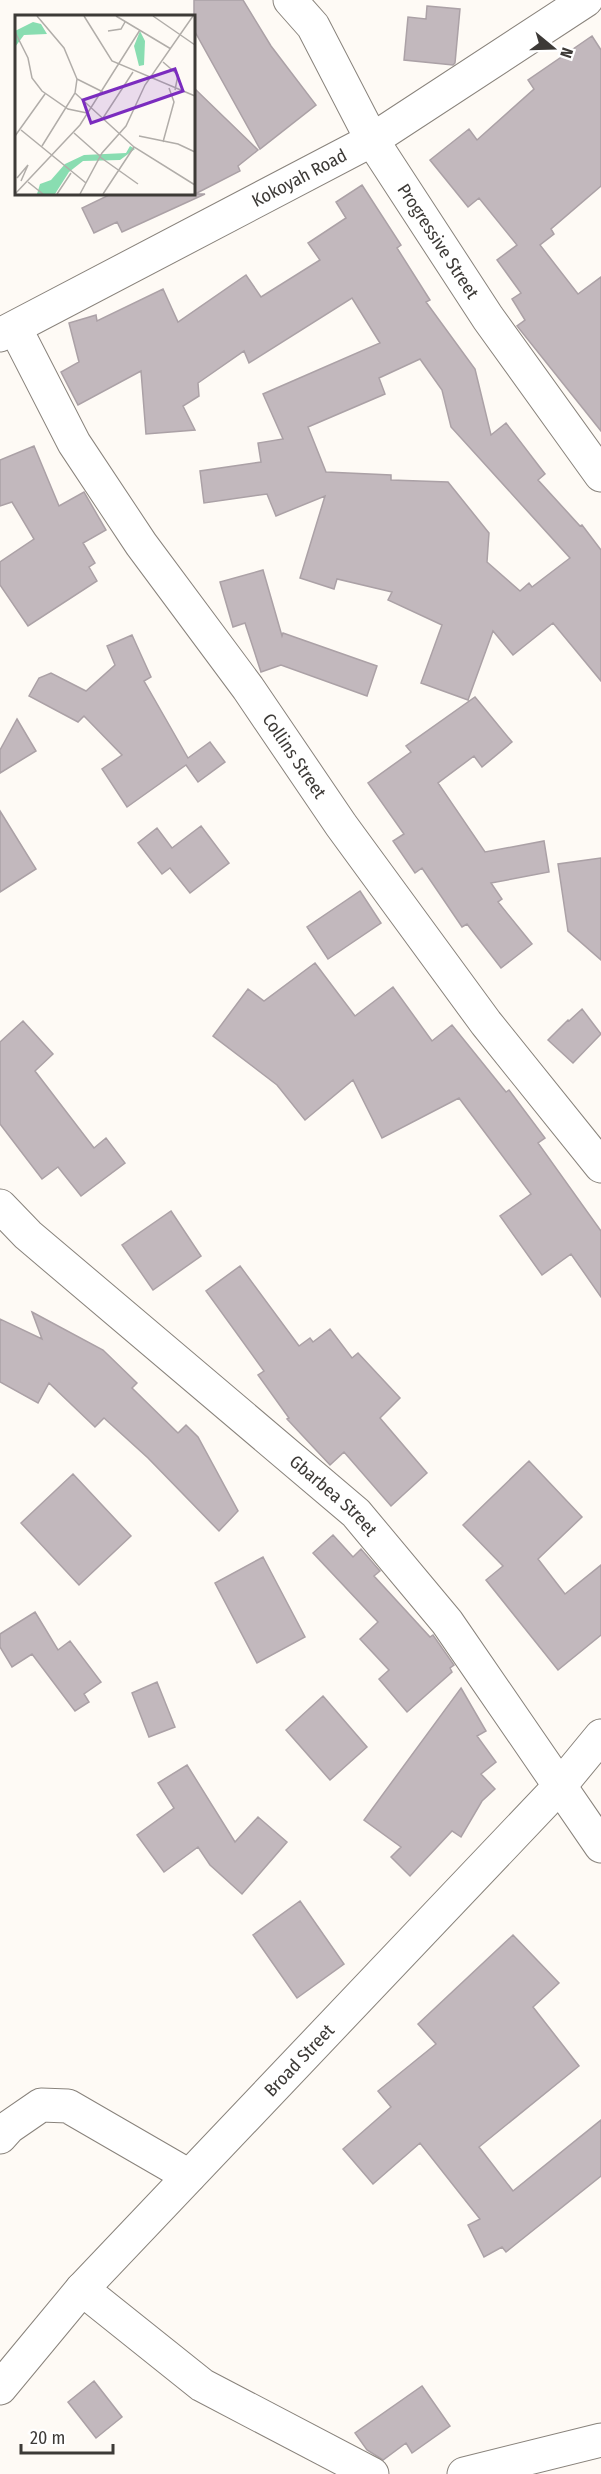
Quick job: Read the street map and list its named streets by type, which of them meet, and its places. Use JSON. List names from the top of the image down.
{
  "streets": {
    "street": [
      "Kokoyah Road",
      "Progressive Street",
      "Collins Street",
      "Gbarbea Street",
      "Broad Street"
    ]
  },
  "crossings": [
    ["Kokoyah Road", "Progressive Street"],
    ["Kokoyah Road", "Collins Street"],
    ["Gbarbea Street", "Broad Street"]
  ],
  "scale_bar": "20 m",
  "north": "right"
}
